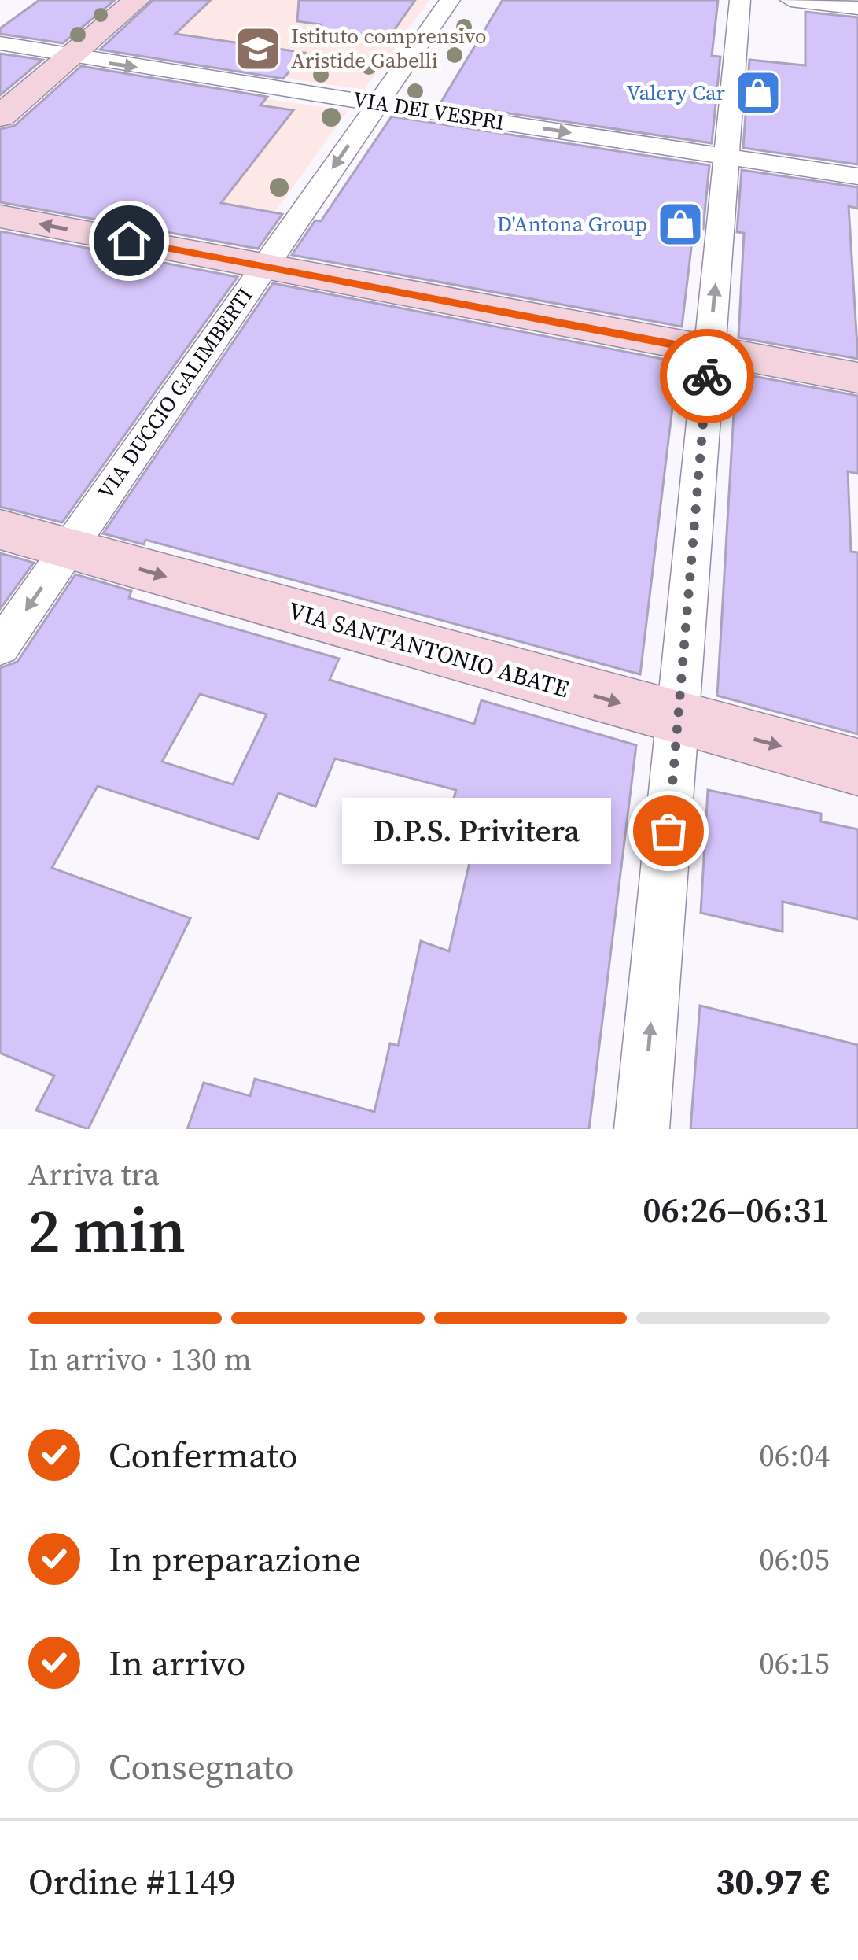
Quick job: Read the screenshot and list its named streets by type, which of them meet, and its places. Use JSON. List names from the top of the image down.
{
  "streets": {
    "street": ["VIA DEI VESPRI", "VIA DUCCIO GALIMBERTI", "VIA SANT'ANTONIO ABATE"]
  },
  "crossings": [
    ["VIA DEI VESPRI", "VIA DUCCIO GALIMBERTI"],
    ["VIA DUCCIO GALIMBERTI", "VIA SANT'ANTONIO ABATE"]
  ],
  "places": {
    "school or university": ["Istituto comprensivo Aristide Gabelli"],
    "shop": ["Valery Car", "D'Antona Group"],
    "other": ["D.P.S. Privitera"]
  },
  "page": {
    "bubble": "D.P.S. Privitera",
    "heading": ["2 min", "Arriva tra", "06:26–06:31"],
    "panel": ["Ordine #1149", "30.97 €"],
    "bar": "In arrivo · 130 m",
    "list": [
      ["Confermato", "06:04"],
      ["In preparazione", "06:05"],
      ["In arrivo", "06:15"],
      "Consegnato"
    ]
  }
}
